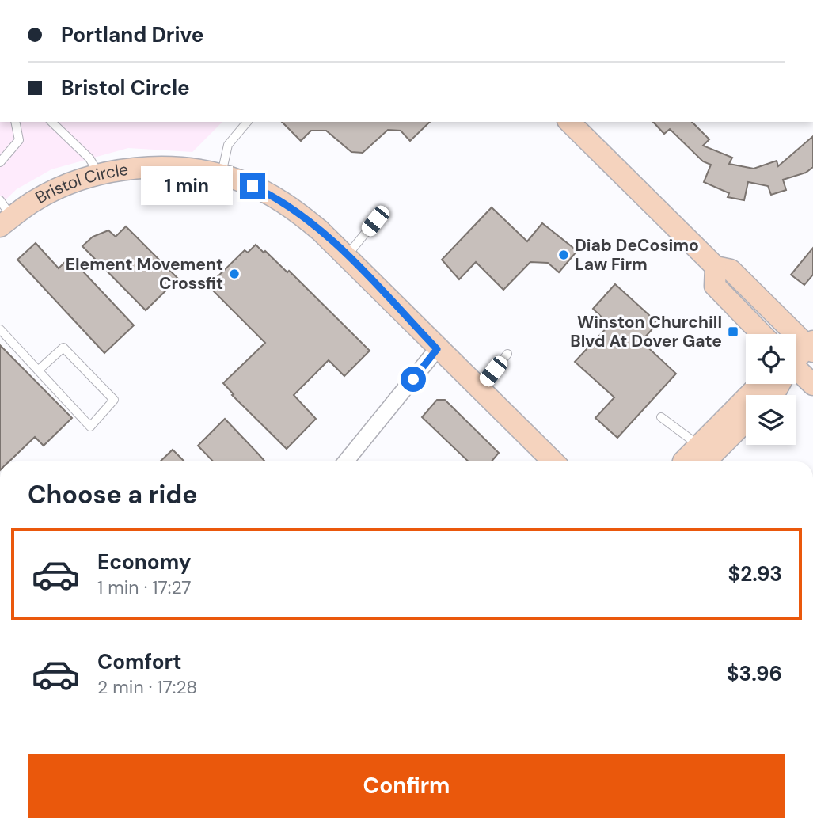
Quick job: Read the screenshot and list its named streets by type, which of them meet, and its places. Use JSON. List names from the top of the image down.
{
  "streets": {
    "street": ["Bristol Circle"]
  },
  "places": {
    "other": ["Diab DeCosimo Law Firm", "Element Movement Crossfit"],
    "transit": ["Winston Churchill Blvd At Dover Gate"]
  },
  "page": {
    "banner": ["Portland Drive", "Bristol Circle"],
    "bubble": "1 min",
    "heading": "Choose a ride",
    "list": [
      {
        "name": "Economy",
        "note": "1 min · 17:27",
        "value": "$2.93"
      },
      {
        "name": "Comfort",
        "note": "2 min · 17:28",
        "value": "$3.96"
      }
    ],
    "buttons": "Confirm"
  }
}
